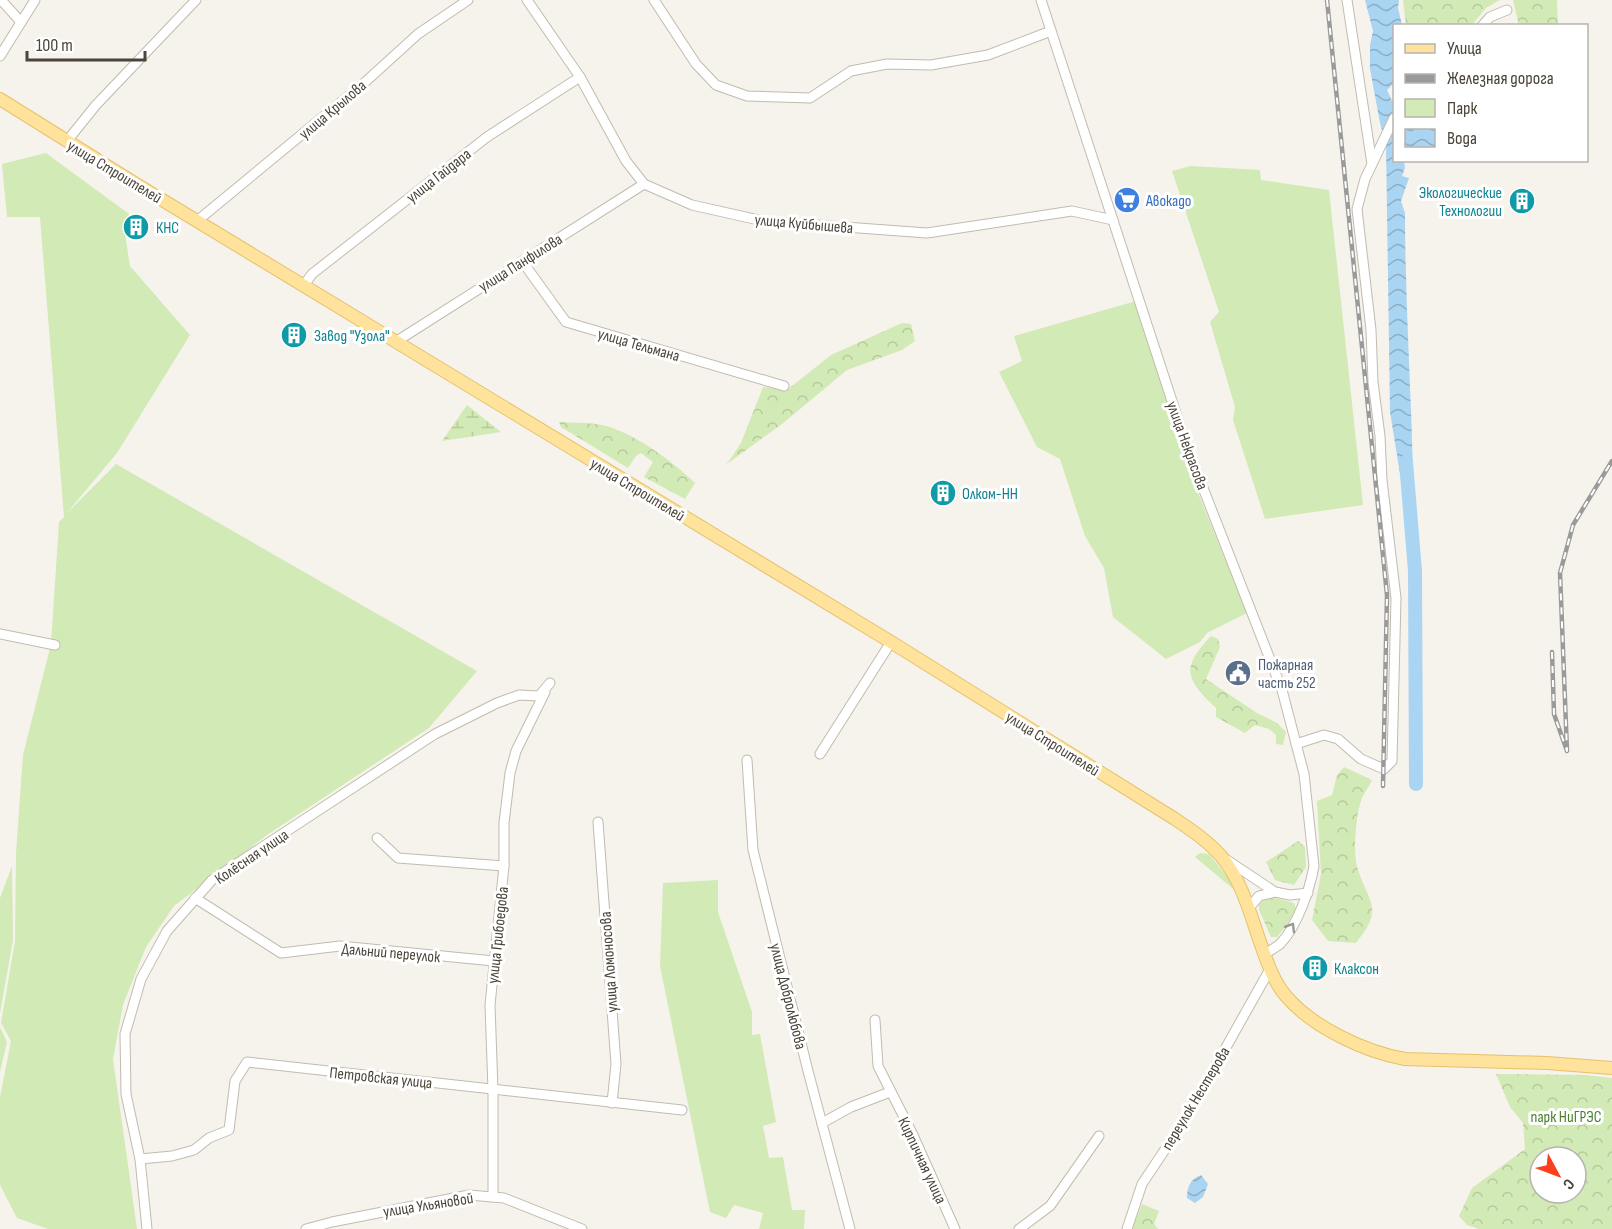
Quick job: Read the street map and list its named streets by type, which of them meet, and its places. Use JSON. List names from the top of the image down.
{
  "streets": {
    "main road": ["улица Строителей"],
    "street": [
      "улица Крылова",
      "улица Гайдара",
      "улица Куйбышева",
      "улица Панфилова",
      "улица Тельмана",
      "улица Некрасова",
      "Колёсная улица",
      "улица Грибоедова",
      "Дальний переулок",
      "улица Ломоносова",
      "улица Добролюбова",
      "Петровская улица",
      "переулок Нестерова",
      "Кирпичная улица",
      "улица Ульяновой"
    ]
  },
  "crossings": [
    ["улица Крылова", "улица Строителей"],
    ["улица Строителей", "улица Гайдара"],
    ["улица Строителей", "улица Панфилова"],
    ["улица Строителей", "улица Некрасова"],
    ["улица Строителей", "переулок Нестерова"],
    ["улица Гайдара", "улица Куйбышева"],
    ["улица Куйбышева", "улица Панфилова"],
    ["улица Куйбышева", "улица Некрасова"],
    ["улица Панфилова", "улица Тельмана"],
    ["Колёсная улица", "улица Грибоедова"],
    ["Колёсная улица", "Дальний переулок"],
    ["Колёсная улица", "Петровская улица"],
    ["улица Грибоедова", "Дальний переулок"],
    ["улица Грибоедова", "Петровская улица"],
    ["улица Грибоедова", "улица Ульяновой"],
    ["улица Ломоносова", "Петровская улица"]
  ],
  "parks": ["парк НиГРЭС"],
  "places": {
    "supermarket": ["Авокадо"],
    "building": [
      "Экологические Технологии",
      "КНС",
      "Завод \"Узола\"",
      "Олком-НН",
      "Клаксон"
    ],
    "public building": ["Пожарная часть 252"]
  },
  "legend": [
    "Улица",
    "Железная дорога",
    "Парк",
    "Вода"
  ],
  "scale_bar": "100 m",
  "north": "bottom right"
}
